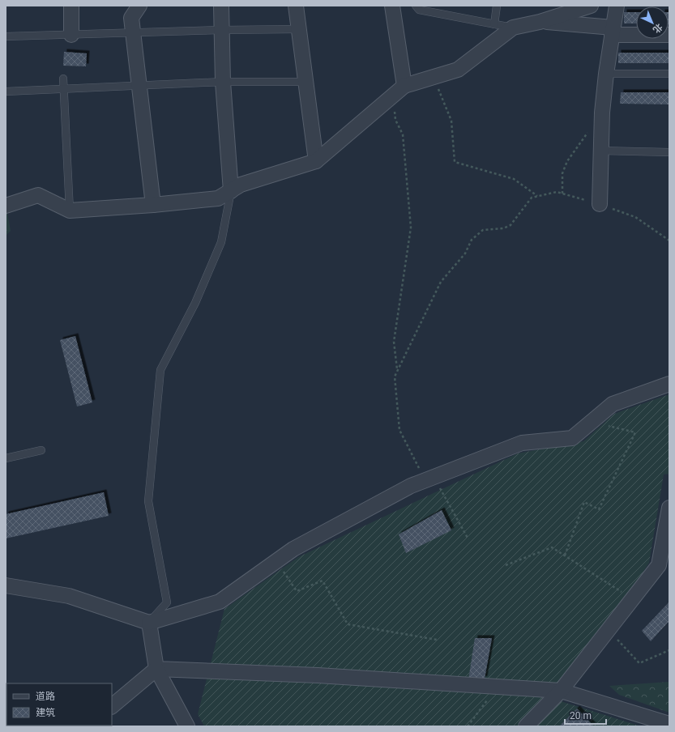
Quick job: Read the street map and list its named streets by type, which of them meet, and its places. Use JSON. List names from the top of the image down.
{
  "legend": ["道路", "建筑"],
  "scale_bar": "20 m",
  "north": "bottom right"
}
